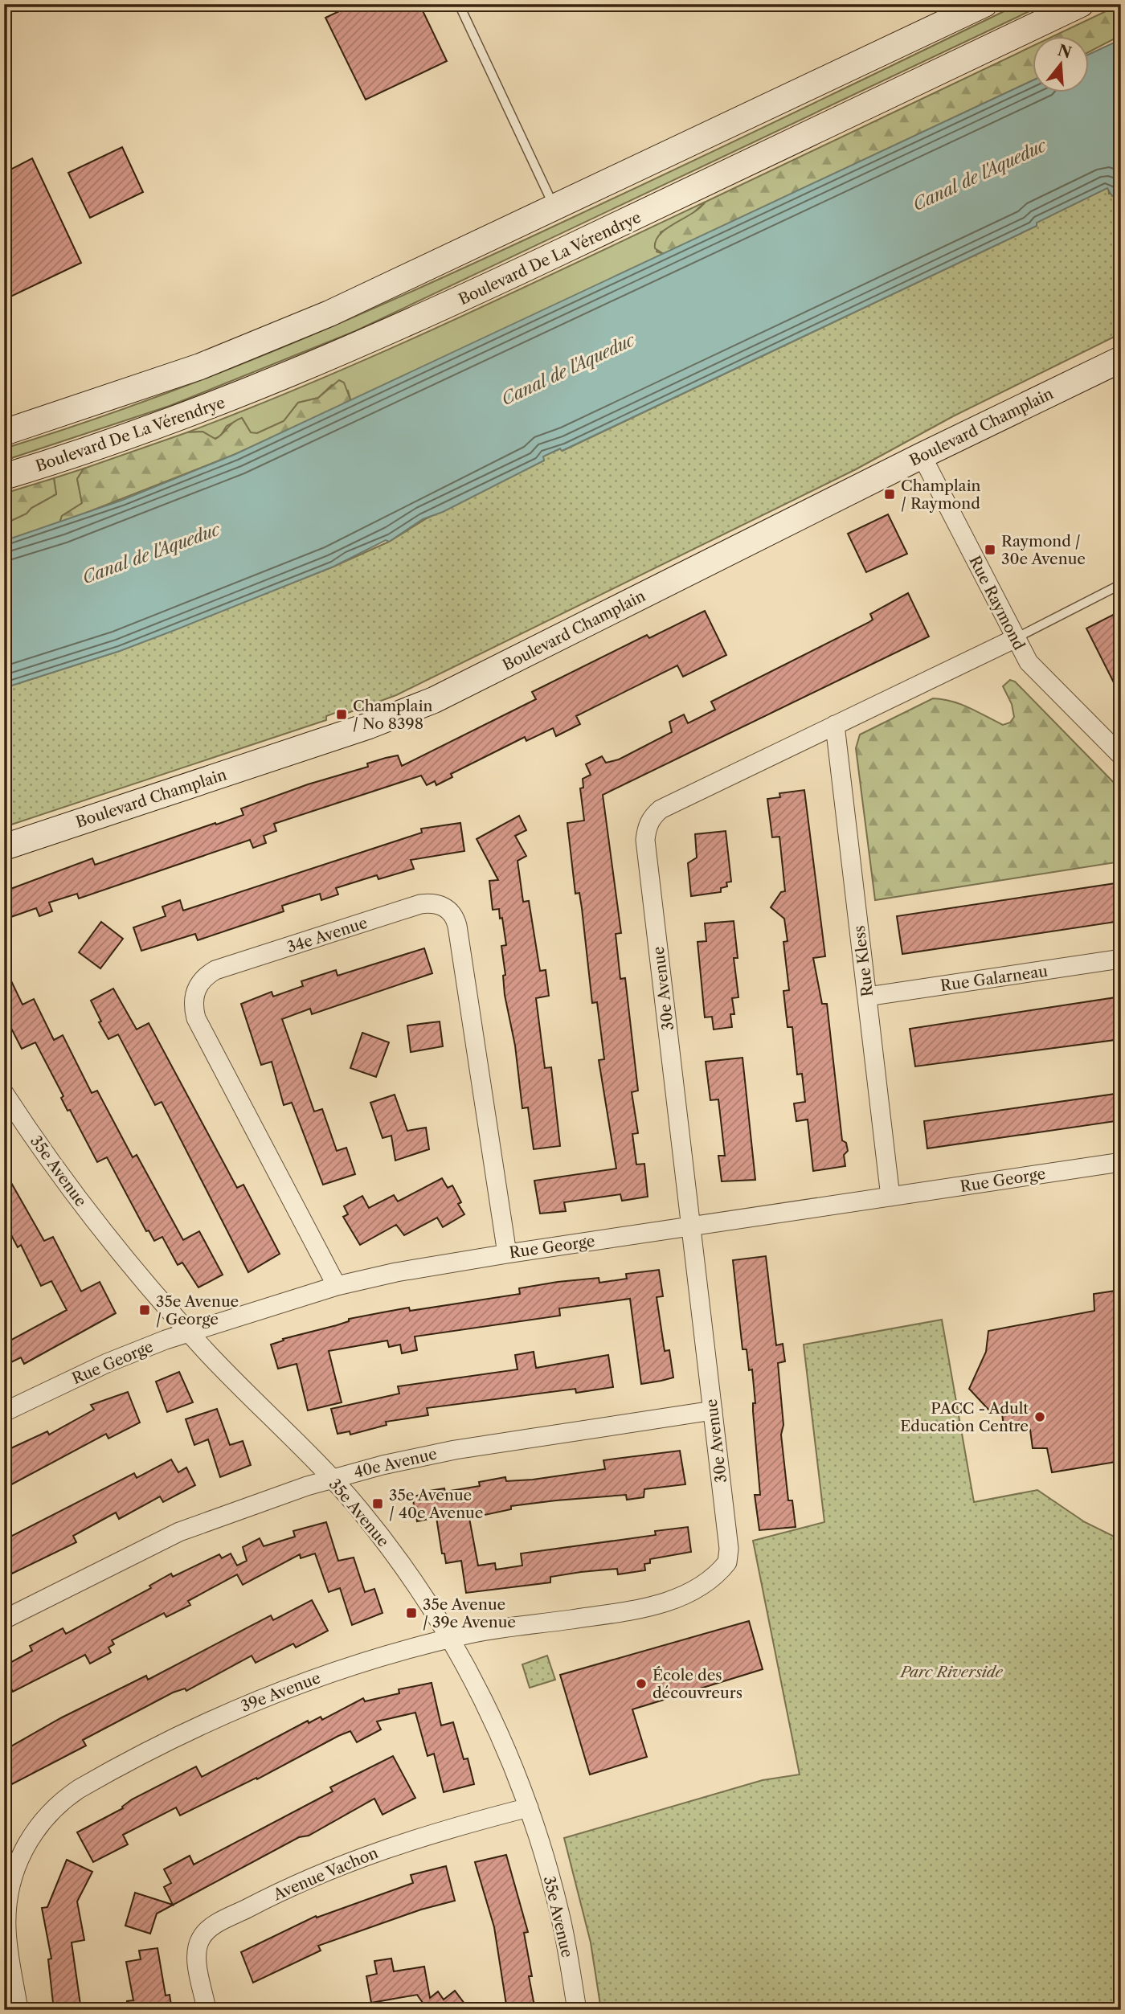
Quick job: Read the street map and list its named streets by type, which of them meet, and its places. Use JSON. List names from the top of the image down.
{
  "streets": {
    "main road": ["Boulevard De La Vérendrye", "Boulevard Champlain"],
    "street": [
      "Rue Raymond",
      "34e Avenue",
      "Rue Kless",
      "Rue Galarneau",
      "30e Avenue",
      "35e Avenue",
      "Rue George",
      "40e Avenue",
      "39e Avenue",
      "Avenue Vachon"
    ]
  },
  "crossings": [
    ["Boulevard Champlain", "Rue Raymond"],
    ["Rue Raymond", "30e Avenue"],
    ["34e Avenue", "Rue George"],
    ["Rue Kless", "Rue Galarneau"],
    ["Rue Kless", "30e Avenue"],
    ["Rue Kless", "Rue George"],
    ["30e Avenue", "Rue George"],
    ["30e Avenue", "40e Avenue"],
    ["30e Avenue", "39e Avenue"],
    ["35e Avenue", "Rue George"],
    ["35e Avenue", "40e Avenue"],
    ["35e Avenue", "39e Avenue"],
    ["35e Avenue", "Avenue Vachon"]
  ],
  "water": ["Canal de l'Aqueduc"],
  "parks": ["Parc Riverside"],
  "places": {
    "transit": [
      "Champlain / Raymond",
      "Raymond / 30e Avenue",
      "Champlain / No 8398",
      "35e Avenue / George",
      "35e Avenue / 40e Avenue",
      "35e Avenue / 39e Avenue"
    ],
    "other": ["PACC - Adult Education Centre", "École des découvreurs"]
  },
  "north": "top"
}
